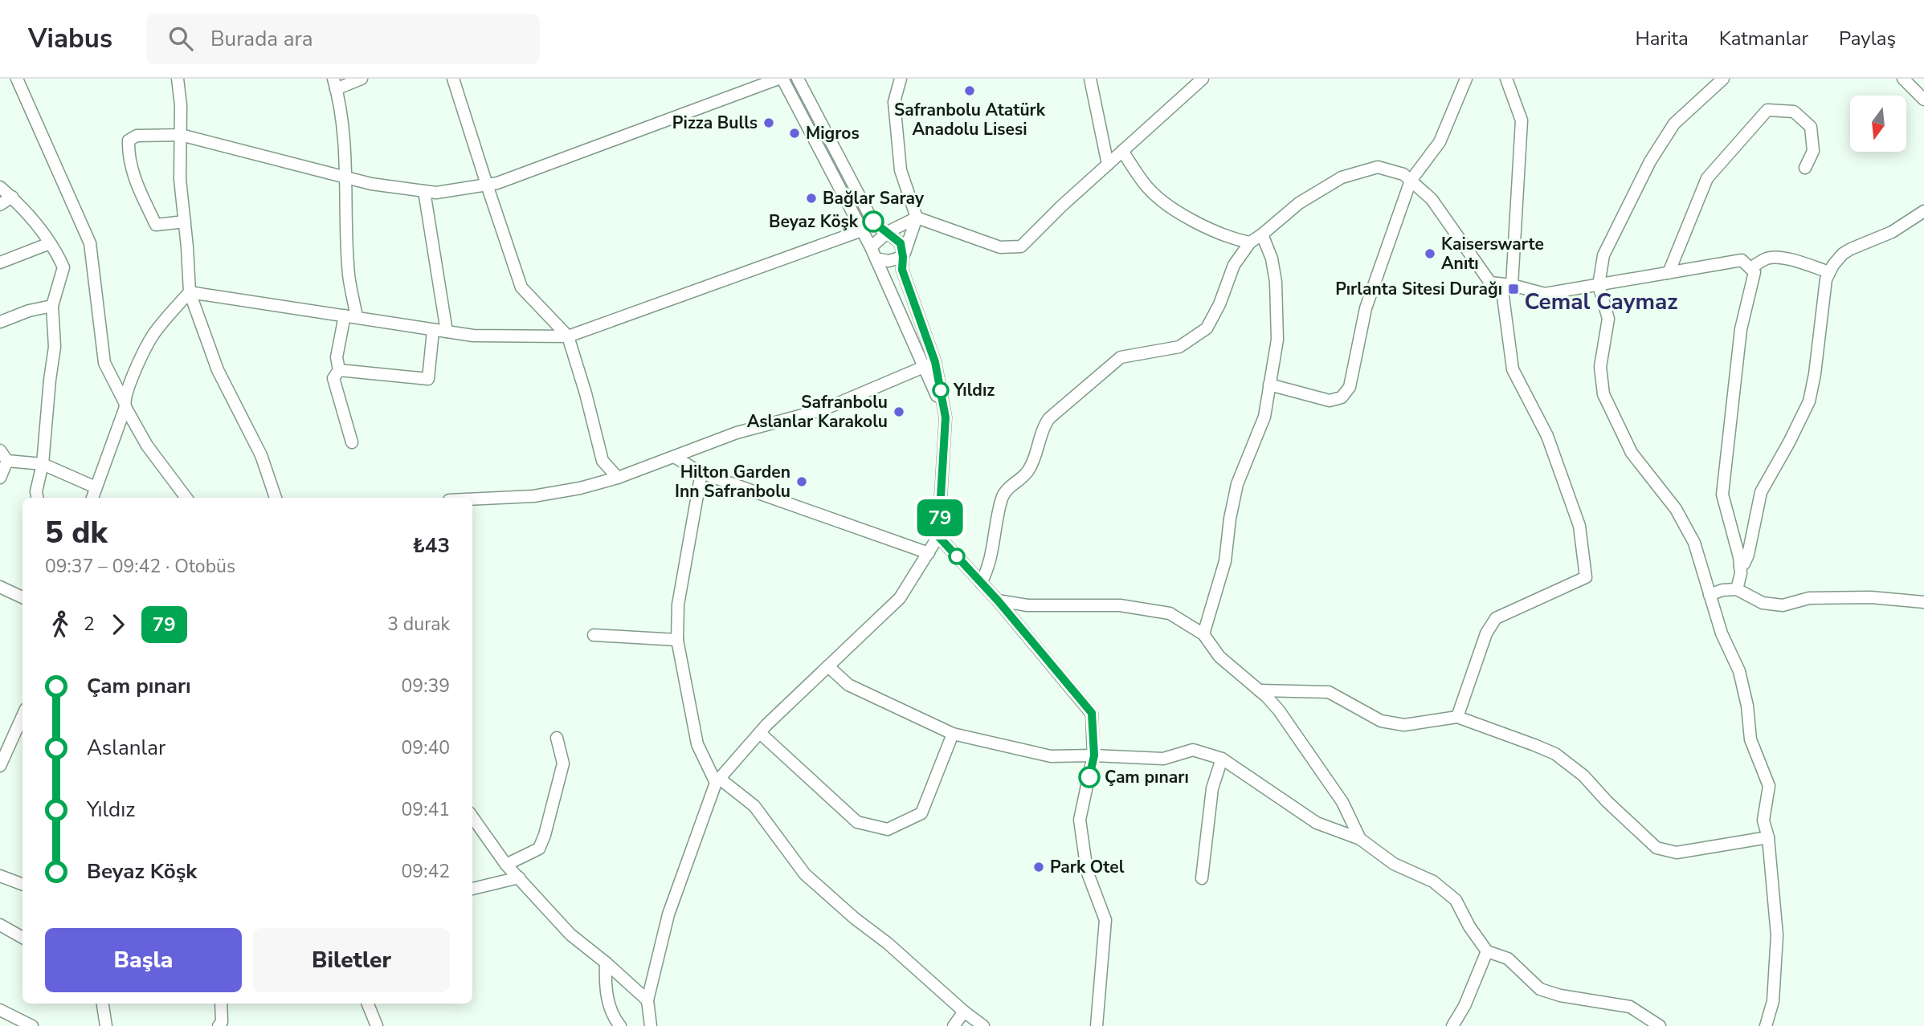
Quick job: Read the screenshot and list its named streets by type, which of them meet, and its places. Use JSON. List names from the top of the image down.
{
  "districts": ["Cemal Caymaz"],
  "places": {
    "other": [
      "Safranbolu Atatürk Anadolu Lisesi",
      "Pizza Bulls",
      "Migros",
      "Bağlar Saray",
      "Beyaz Köşk",
      "Kaiserswarte Anıtı",
      "Yıldız",
      "Safranbolu Aslanlar Karakolu",
      "Hilton Garden Inn Safranbolu",
      "Çam pınarı",
      "Park Otel"
    ],
    "transit": ["Pırlanta Sitesi Durağı"]
  },
  "lines": ["bus line 79"],
  "north": "bottom",
  "page": {
    "header": "Viabus",
    "search": "Burada ara",
    "nav": ["Harita", "Katmanlar", "Paylaş"],
    "on_map": "79",
    "heading": ["5 dk", "09:37 – 09:42 · Otobüs", "₺43"],
    "legs": ["2", "79", "3 durak"],
    "list": [
      {
        "name": "Çam pınarı",
        "value": "09:39"
      },
      {
        "name": "Aslanlar",
        "value": "09:40"
      },
      {
        "name": "Yıldız",
        "value": "09:41"
      },
      {
        "name": "Beyaz Köşk",
        "value": "09:42"
      }
    ],
    "buttons": ["Başla", "Biletler"]
  }
}
